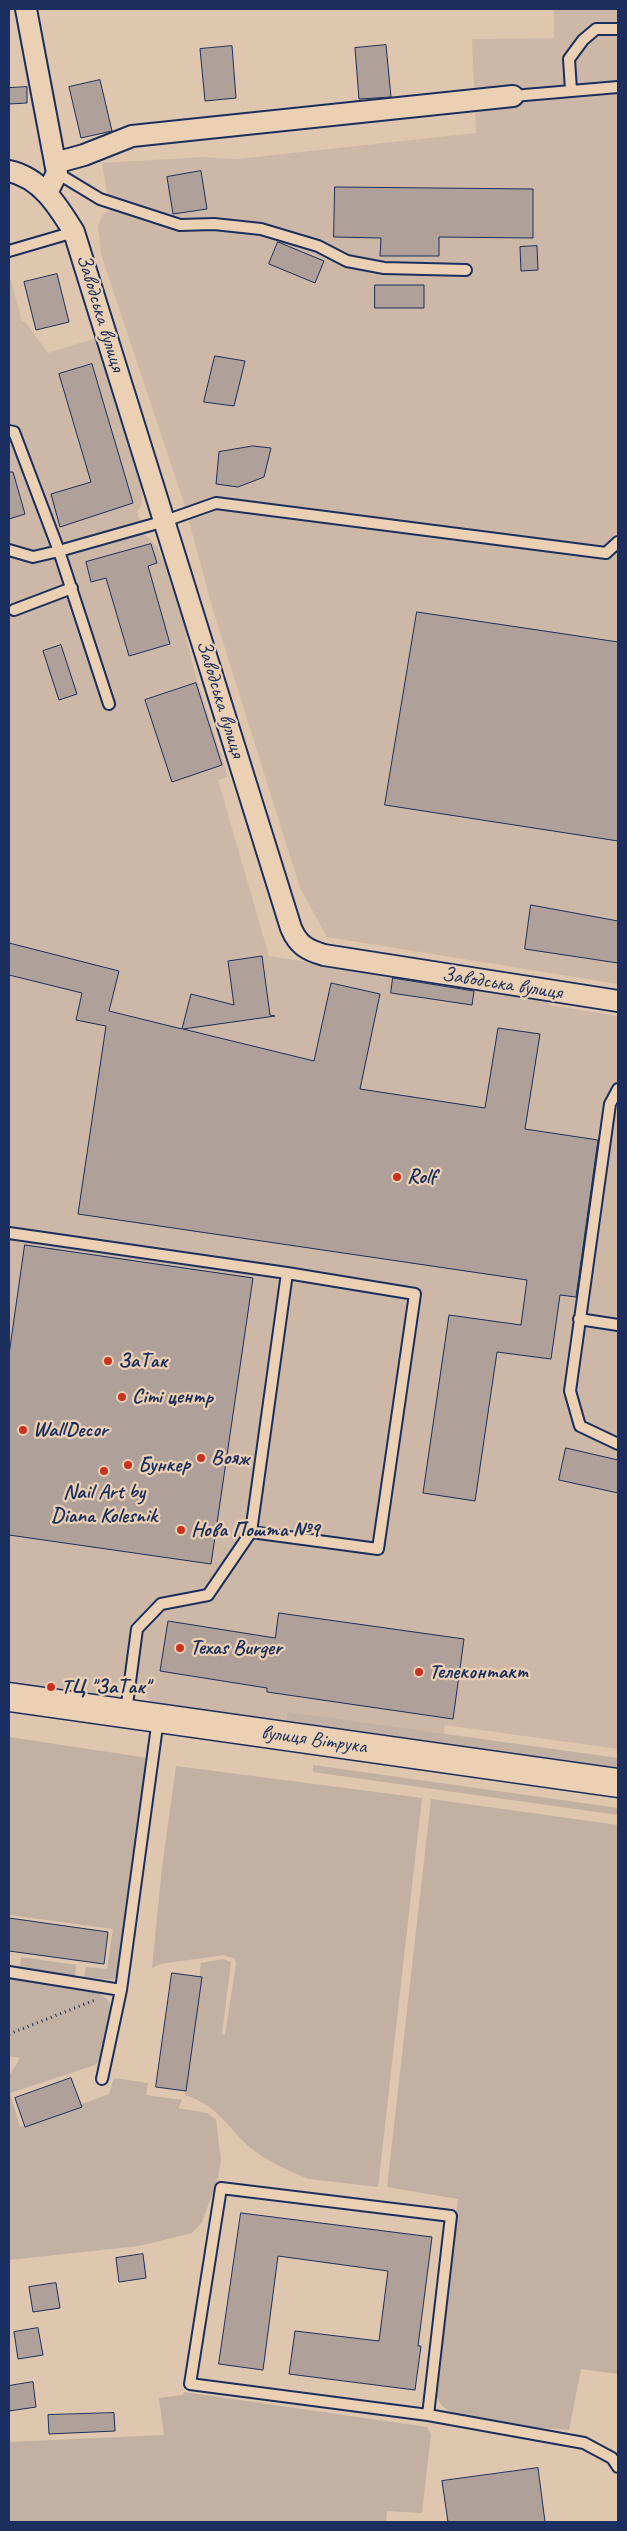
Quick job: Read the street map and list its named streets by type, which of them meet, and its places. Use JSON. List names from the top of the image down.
{
  "streets": {
    "main road": ["вулиця Вітрука"],
    "street": ["Заводська вулиця"]
  },
  "places": [
    "Rolf",
    "ЗаТак",
    "Сіті центр",
    "WallDecor",
    "Вояж",
    "Бункер",
    "Nail Art by Diana Kolesnik",
    "Нова Пошта №9",
    "Texas Burger",
    "Телеконтакт",
    "ТЦ \"ЗаТак\""
  ]
}
